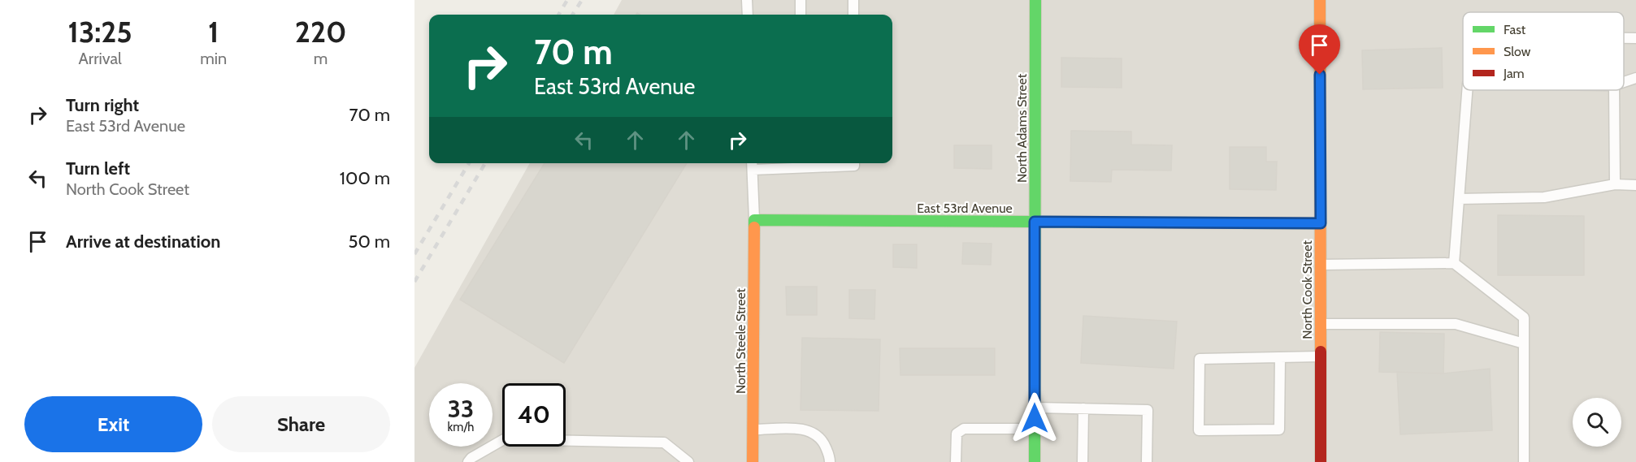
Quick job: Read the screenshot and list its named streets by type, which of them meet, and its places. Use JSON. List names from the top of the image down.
{
  "streets": {
    "street": [
      "North Adams Street",
      "East 53rd Avenue",
      "North Cook Street",
      "North Steele Street"
    ]
  },
  "crossings": [
    ["North Adams Street", "East 53rd Avenue"],
    ["East 53rd Avenue", "North Cook Street"],
    ["East 53rd Avenue", "North Steele Street"]
  ],
  "legend": ["Fast", "Slow", "Jam"],
  "page": {
    "eta": [
      "13:25",
      "Arrival",
      "1",
      "min",
      "220",
      "m"
    ],
    "turn": ["70 m", "East 53rd Avenue"],
    "list": [
      {
        "name": "Turn right",
        "note": "East 53rd Avenue",
        "value": "70 m"
      },
      {
        "name": "Turn left",
        "note": "North Cook Street",
        "value": "100 m"
      },
      {
        "name": "Arrive at destination",
        "value": "50 m"
      }
    ],
    "speed": "33 km/h",
    "limit": "40",
    "buttons": ["Exit", "Share"]
  }
}
